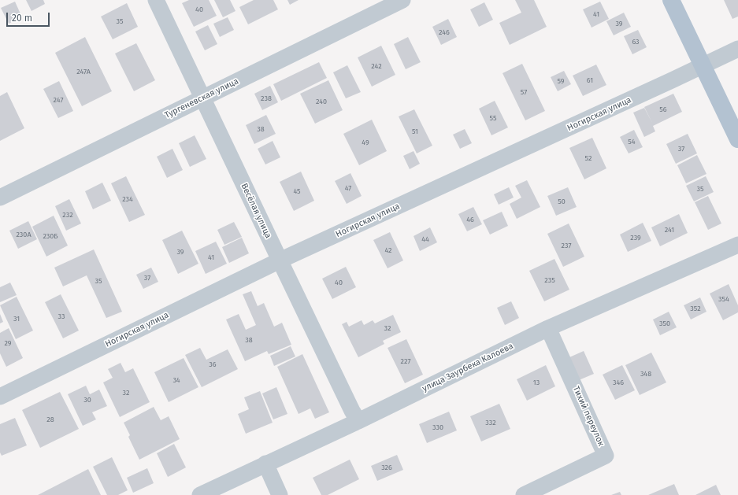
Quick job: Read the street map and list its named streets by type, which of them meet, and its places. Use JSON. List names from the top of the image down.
{
  "streets": {
    "street": [
      "Тургеневская улица",
      "Ногирская улица",
      "Весёлая улица",
      "улица Заурбека Калоева",
      "Тихий переулок"
    ]
  },
  "crossings": [
    ["Тургеневская улица", "Весёлая улица"],
    ["Ногирская улица", "Весёлая улица"],
    ["Весёлая улица", "улица Заурбека Калоева"],
    ["улица Заурбека Калоева", "Тихий переулок"]
  ],
  "house_numbers": [
    "40",
    "41",
    "35",
    "39",
    "246",
    "63",
    "242",
    "247А",
    "61",
    "59",
    "57",
    "238",
    "247",
    "240",
    "56",
    "55",
    "38",
    "51",
    "54",
    "49",
    "37",
    "52",
    "47",
    "35",
    "45",
    "234",
    "50",
    "232",
    "46",
    "241",
    "230А",
    "230Б",
    "239",
    "44",
    "237",
    "42",
    "39",
    "41",
    "37",
    "235",
    "35",
    "40",
    "354",
    "352",
    "33",
    "31",
    "350",
    "32",
    "38",
    "29",
    "227",
    "36",
    "348",
    "34",
    "13",
    "346",
    "32",
    "30",
    "28",
    "332",
    "330",
    "326"
  ],
  "scale_bar": "20 m"
}
